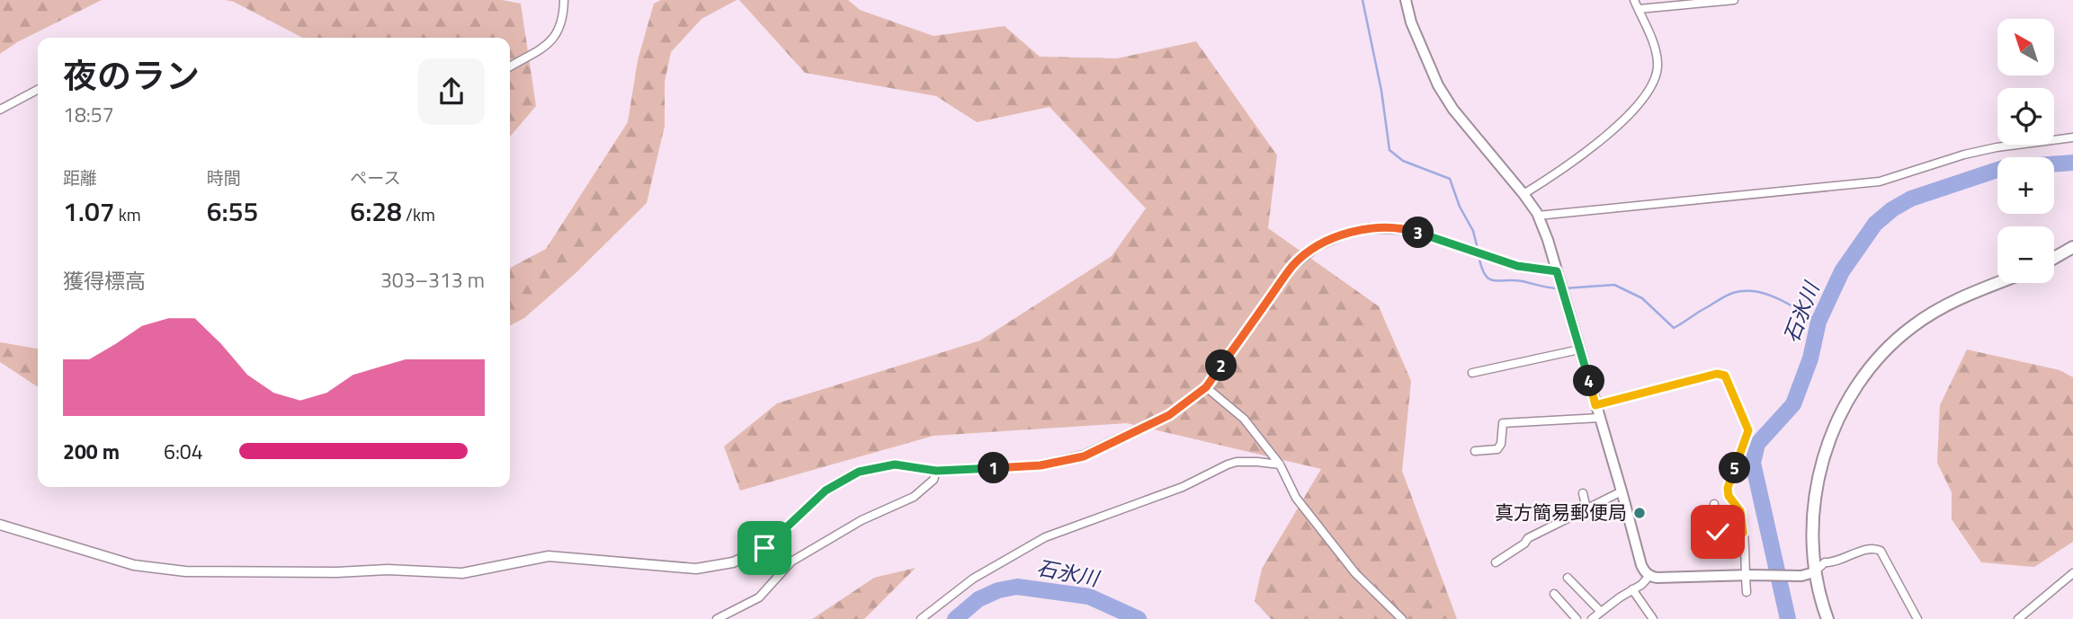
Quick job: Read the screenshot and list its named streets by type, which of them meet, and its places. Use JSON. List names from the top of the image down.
{
  "water": ["石氷川"],
  "places": ["真方簡易郵便局"],
  "north": "top left",
  "page": {
    "map_buttons": ["+", "−"],
    "heading": ["夜のラン", "18:57"],
    "stats": [
      ["距離", "1.07 km"],
      ["時間", "6:55"],
      ["ペース", "6:28 /km"]
    ],
    "pins": [
      "3",
      "2",
      "4",
      "1",
      "5"
    ],
    "chart": ["獲得標高", "303–313 m"],
    "list": [
      {
        "name": "200 m",
        "note": "6:04"
      }
    ]
  }
}
